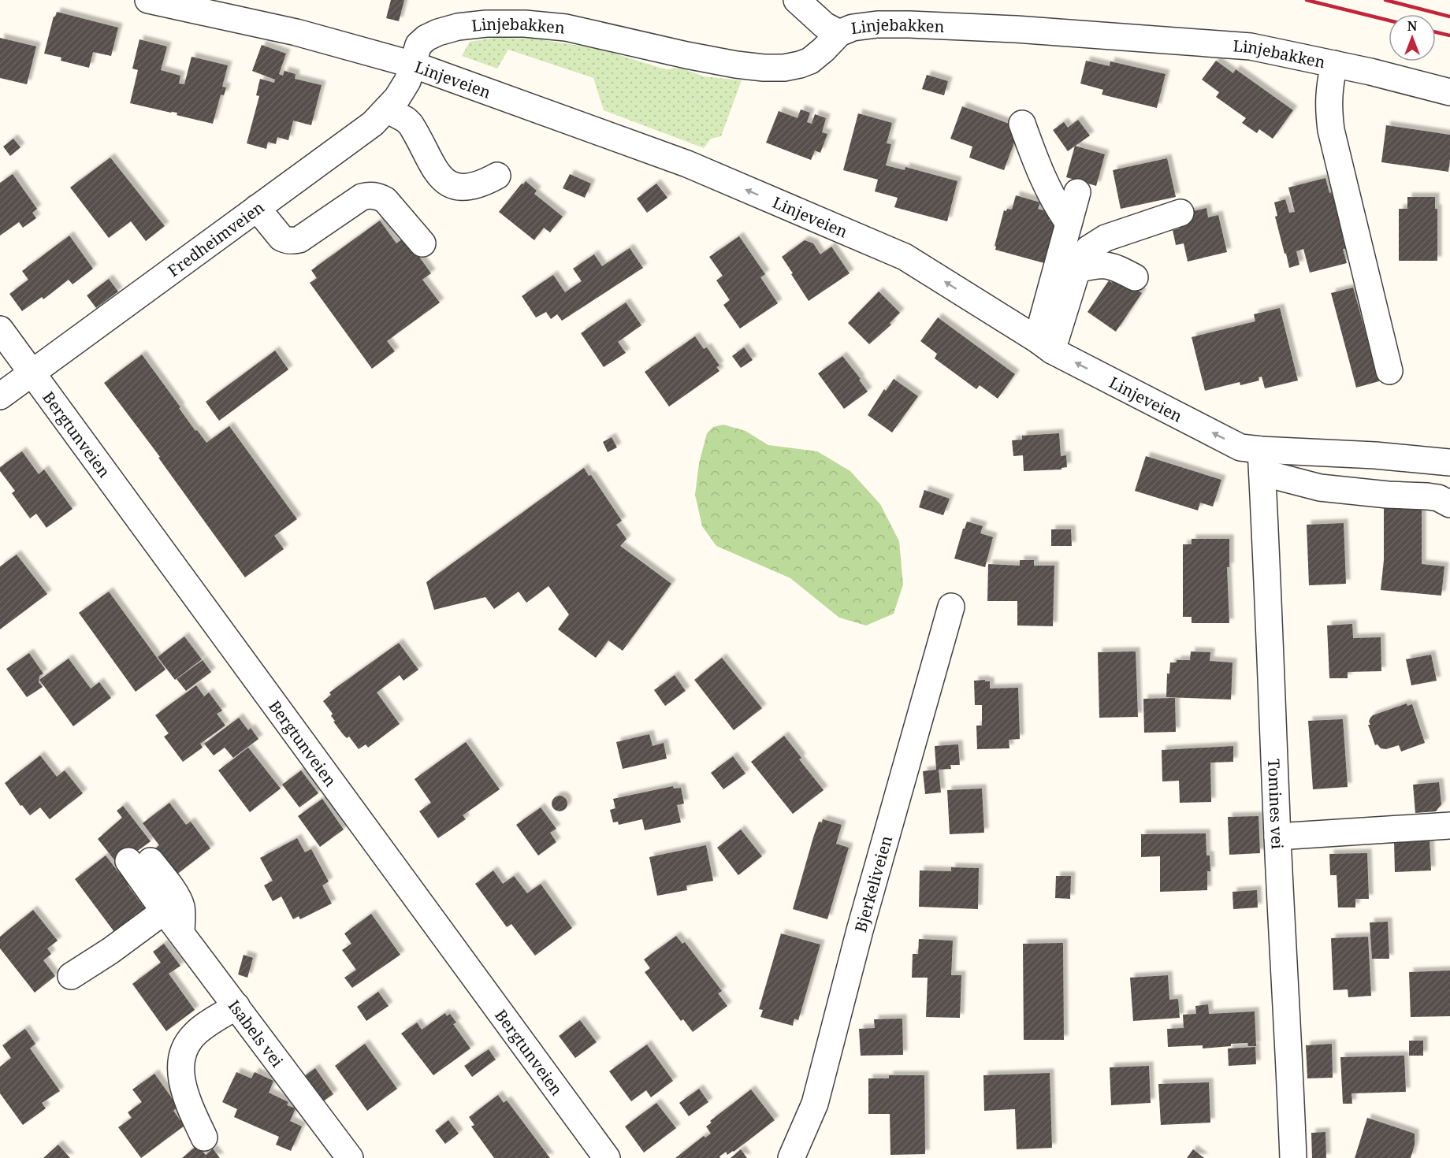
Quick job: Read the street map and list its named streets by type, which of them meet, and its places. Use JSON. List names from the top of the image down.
{
  "streets": {
    "street": [
      "Linjebakken",
      "Linjeveien",
      "Fredheimveien",
      "Bergtunveien",
      "Tomines vei",
      "Bjerkeliveien",
      "Isabels vei"
    ]
  },
  "crossings": [
    ["Linjebakken", "Linjeveien"],
    ["Linjebakken", "Fredheimveien"],
    ["Linjeveien", "Fredheimveien"],
    ["Linjeveien", "Tomines vei"],
    ["Fredheimveien", "Bergtunveien"]
  ],
  "one_way": ["Linjeveien"],
  "north": "top"
}
